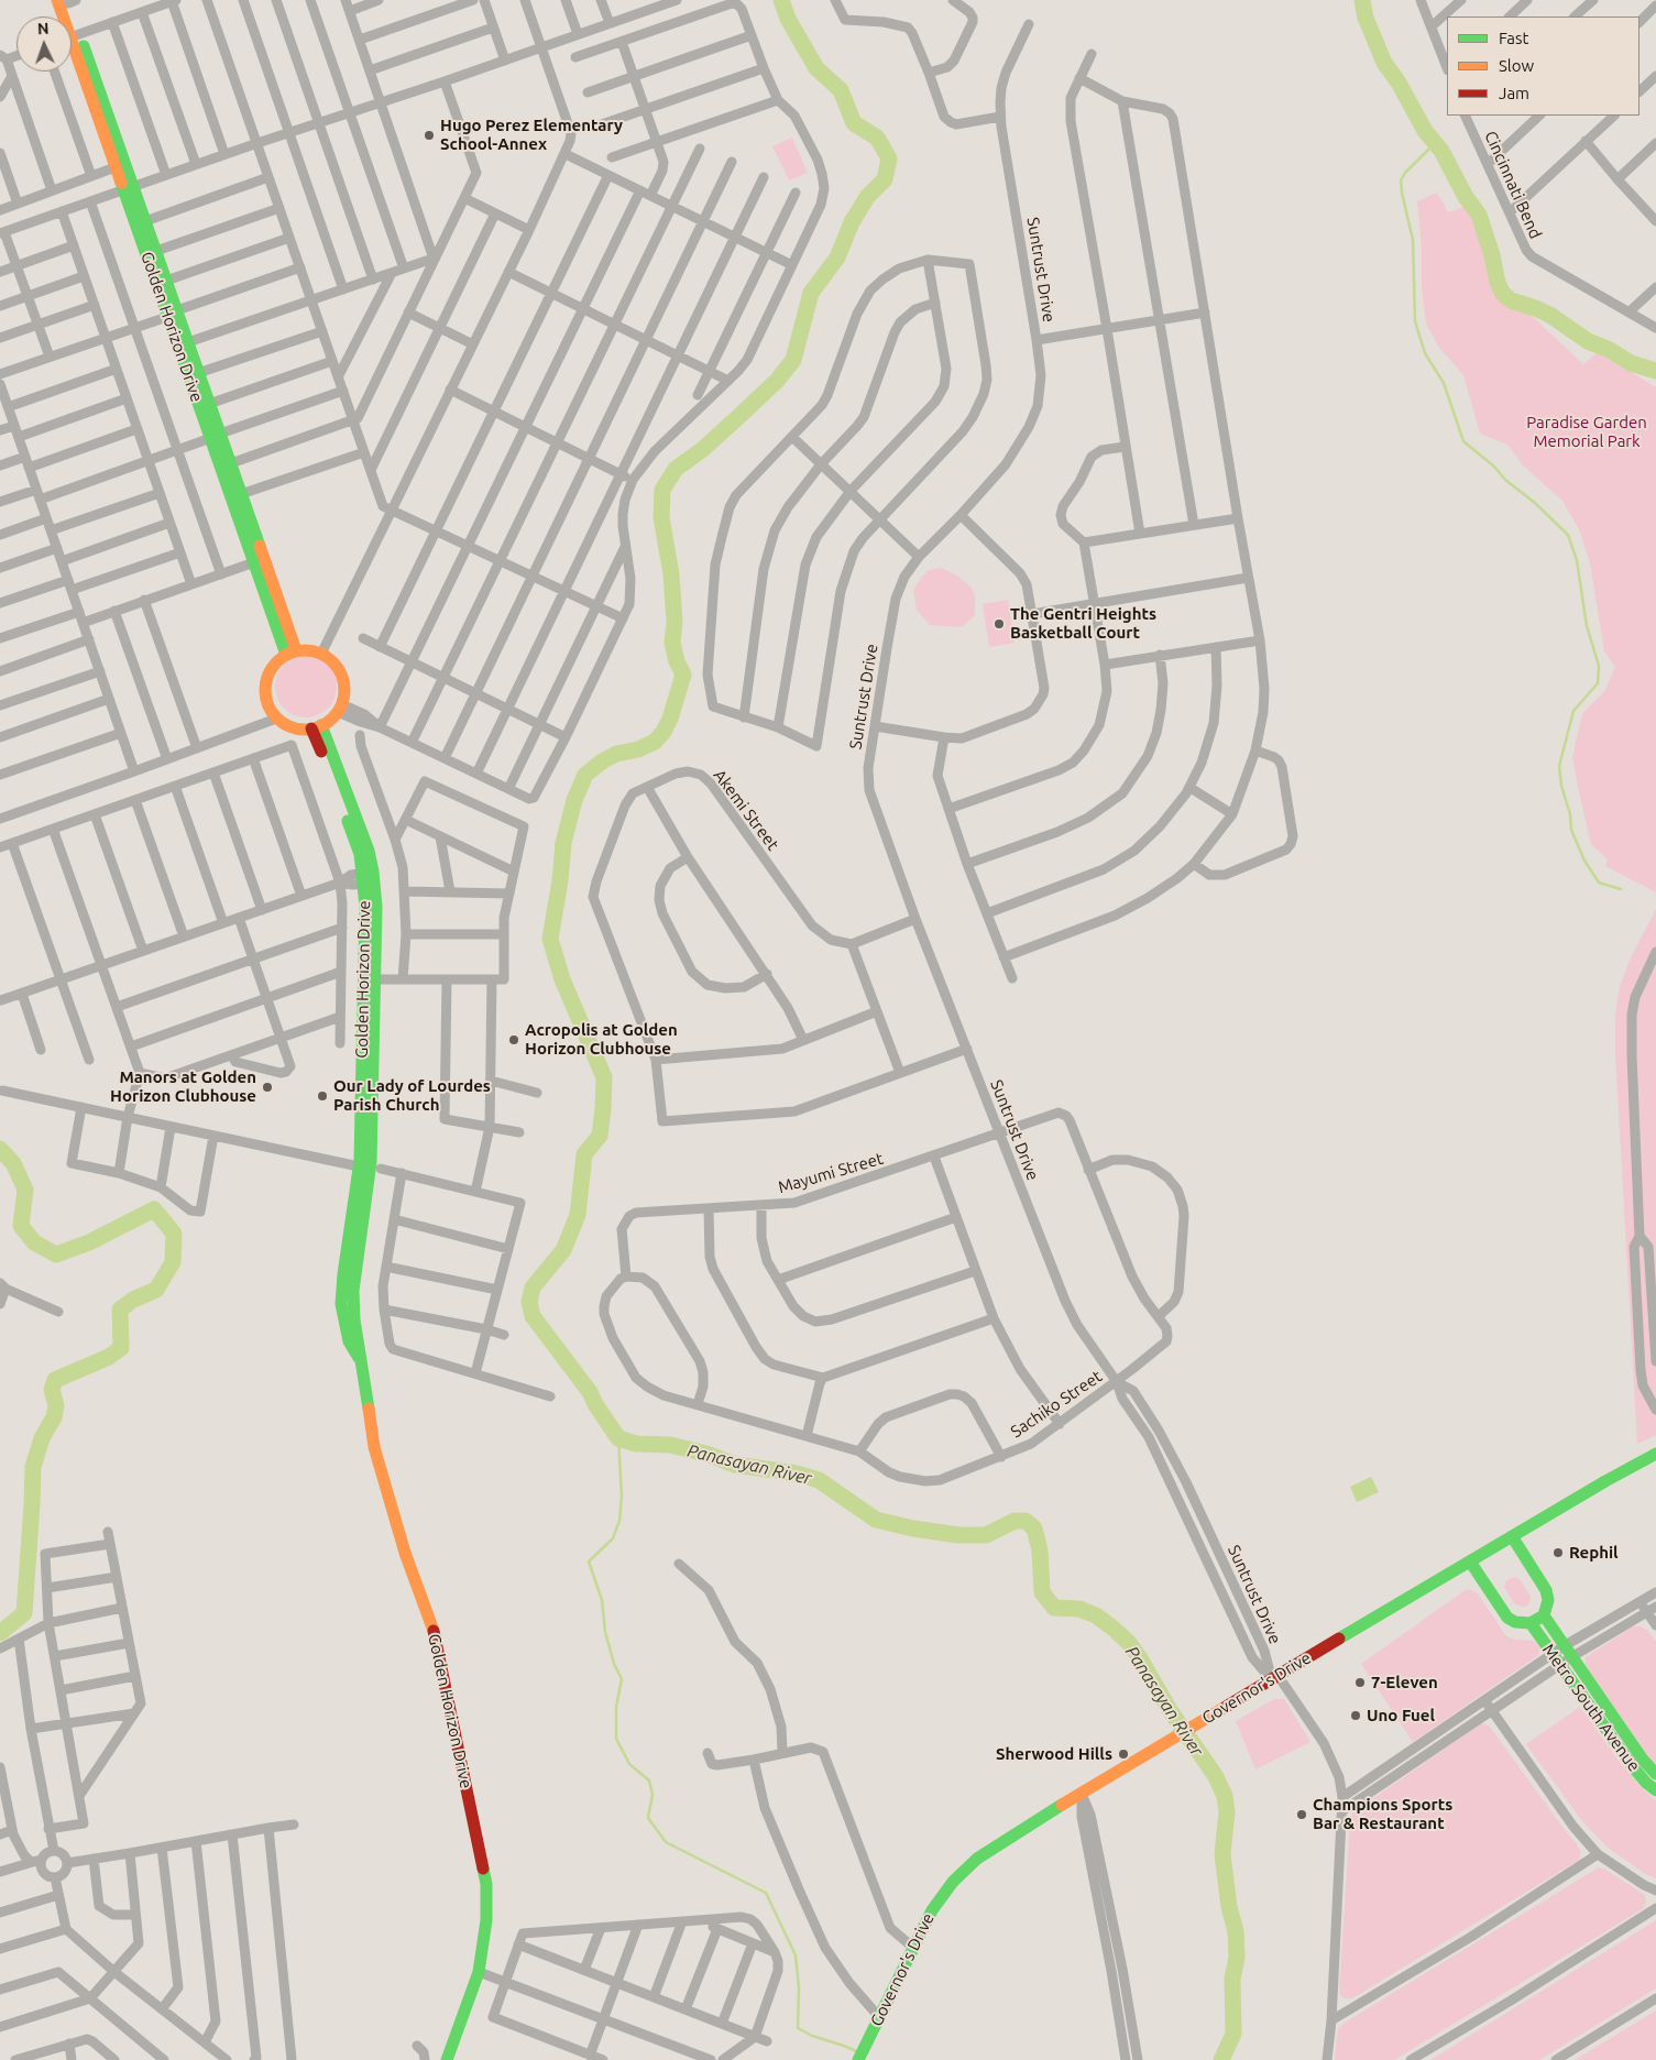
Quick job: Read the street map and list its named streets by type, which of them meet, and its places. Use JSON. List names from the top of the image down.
{
  "streets": {
    "street": [
      "Cincinnati Bend",
      "Suntrust Drive",
      "Golden Horizon Drive",
      "Akemi Street",
      "Mayumi Street",
      "Sachiko Street",
      "Governor's Drive",
      "Metro South Avenue"
    ]
  },
  "crossings": [
    ["Suntrust Drive", "Mayumi Street"],
    ["Suntrust Drive", "Sachiko Street"],
    ["Suntrust Drive", "Governor's Drive"],
    ["Mayumi Street", "Sachiko Street"]
  ],
  "water": ["Panasayan River"],
  "parks": ["Paradise Garden Memorial Park"],
  "places": [
    "Hugo Perez Elementary School-Annex",
    "The Gentri Heights Basketball Court",
    "Acropolis at Golden Horizon Clubhouse",
    "Manors at Golden Horizon Clubhouse",
    "Our Lady of Lourdes Parish Church",
    "Rephil",
    "7-Eleven",
    "Uno Fuel",
    "Sherwood Hills",
    "Champions Sports Bar & Restaurant"
  ],
  "legend": ["Fast", "Slow", "Jam"],
  "north": "top"
}
